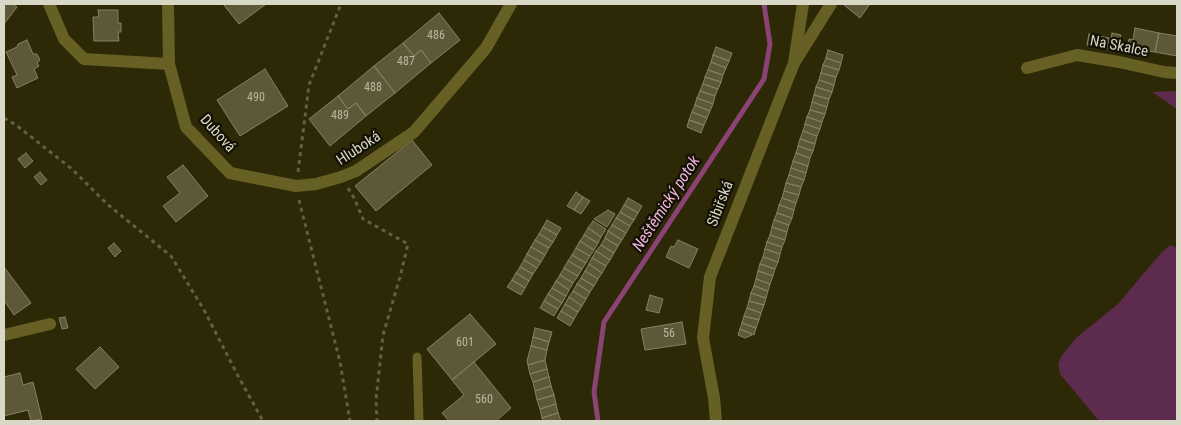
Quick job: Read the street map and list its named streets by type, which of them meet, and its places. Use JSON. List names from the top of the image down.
{
  "streets": {
    "street": [
      "Na Skalce",
      "Dubová",
      "Hluboká",
      "Sibiřská"
    ]
  },
  "crossings": [
    ["Dubová", "Hluboká"]
  ],
  "water": ["Neštěmický potok"],
  "house_numbers": [
    "486",
    "487",
    "488",
    "490",
    "489",
    "56",
    "601",
    "560"
  ]
}
